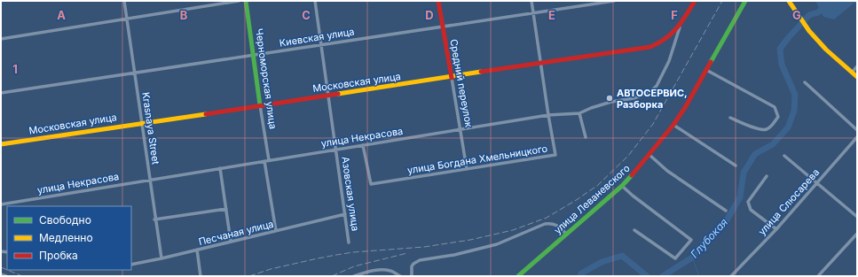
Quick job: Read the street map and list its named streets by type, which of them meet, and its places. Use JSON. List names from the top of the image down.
{
  "streets": {
    "main road": [
      "Черноморская улица",
      "Московская улица",
      "Средний переулок",
      "улица Леваневского"
    ],
    "street": [
      "Киевская улица",
      "Krasnaya Street",
      "улица Некрасова",
      "улица Богдана Хмельницкого",
      "Азовская улица",
      "улица Слюсарева",
      "Песчаная улица"
    ]
  },
  "crossings": [
    ["Киевская улица", "Черноморская улица"],
    ["Киевская улица", "Средний переулок"],
    ["Киевская улица", "Krasnaya Street"],
    ["Киевская улица", "улица Богдана Хмельницкого"],
    ["Киевская улица", "Азовская улица"],
    ["Черноморская улица", "Московская улица"],
    ["Черноморская улица", "улица Некрасова"],
    ["Московская улица", "Средний переулок"],
    ["Московская улица", "Krasnaya Street"],
    ["Московская улица", "улица Некрасова"],
    ["Московская улица", "улица Богдана Хмельницкого"],
    ["Московская улица", "Азовская улица"],
    ["Средний переулок", "улица Некрасова"],
    ["Средний переулок", "улица Богдана Хмельницкого"],
    ["Krasnaya Street", "улица Некрасова"],
    ["Krasnaya Street", "Песчаная улица"],
    ["улица Некрасова", "улица Богдана Хмельницкого"],
    ["улица Некрасова", "Азовская улица"],
    ["Азовская улица", "Песчаная улица"]
  ],
  "water": ["Глубокая"],
  "places": ["АВТОСЕРВИС, Разборка"],
  "legend": ["Свободно", "Медленно", "Пробка"],
  "grid": {
    "columns": [
      "A",
      "B",
      "C",
      "D",
      "E",
      "F",
      "G"
    ],
    "rows": ["1"]
  }
}
